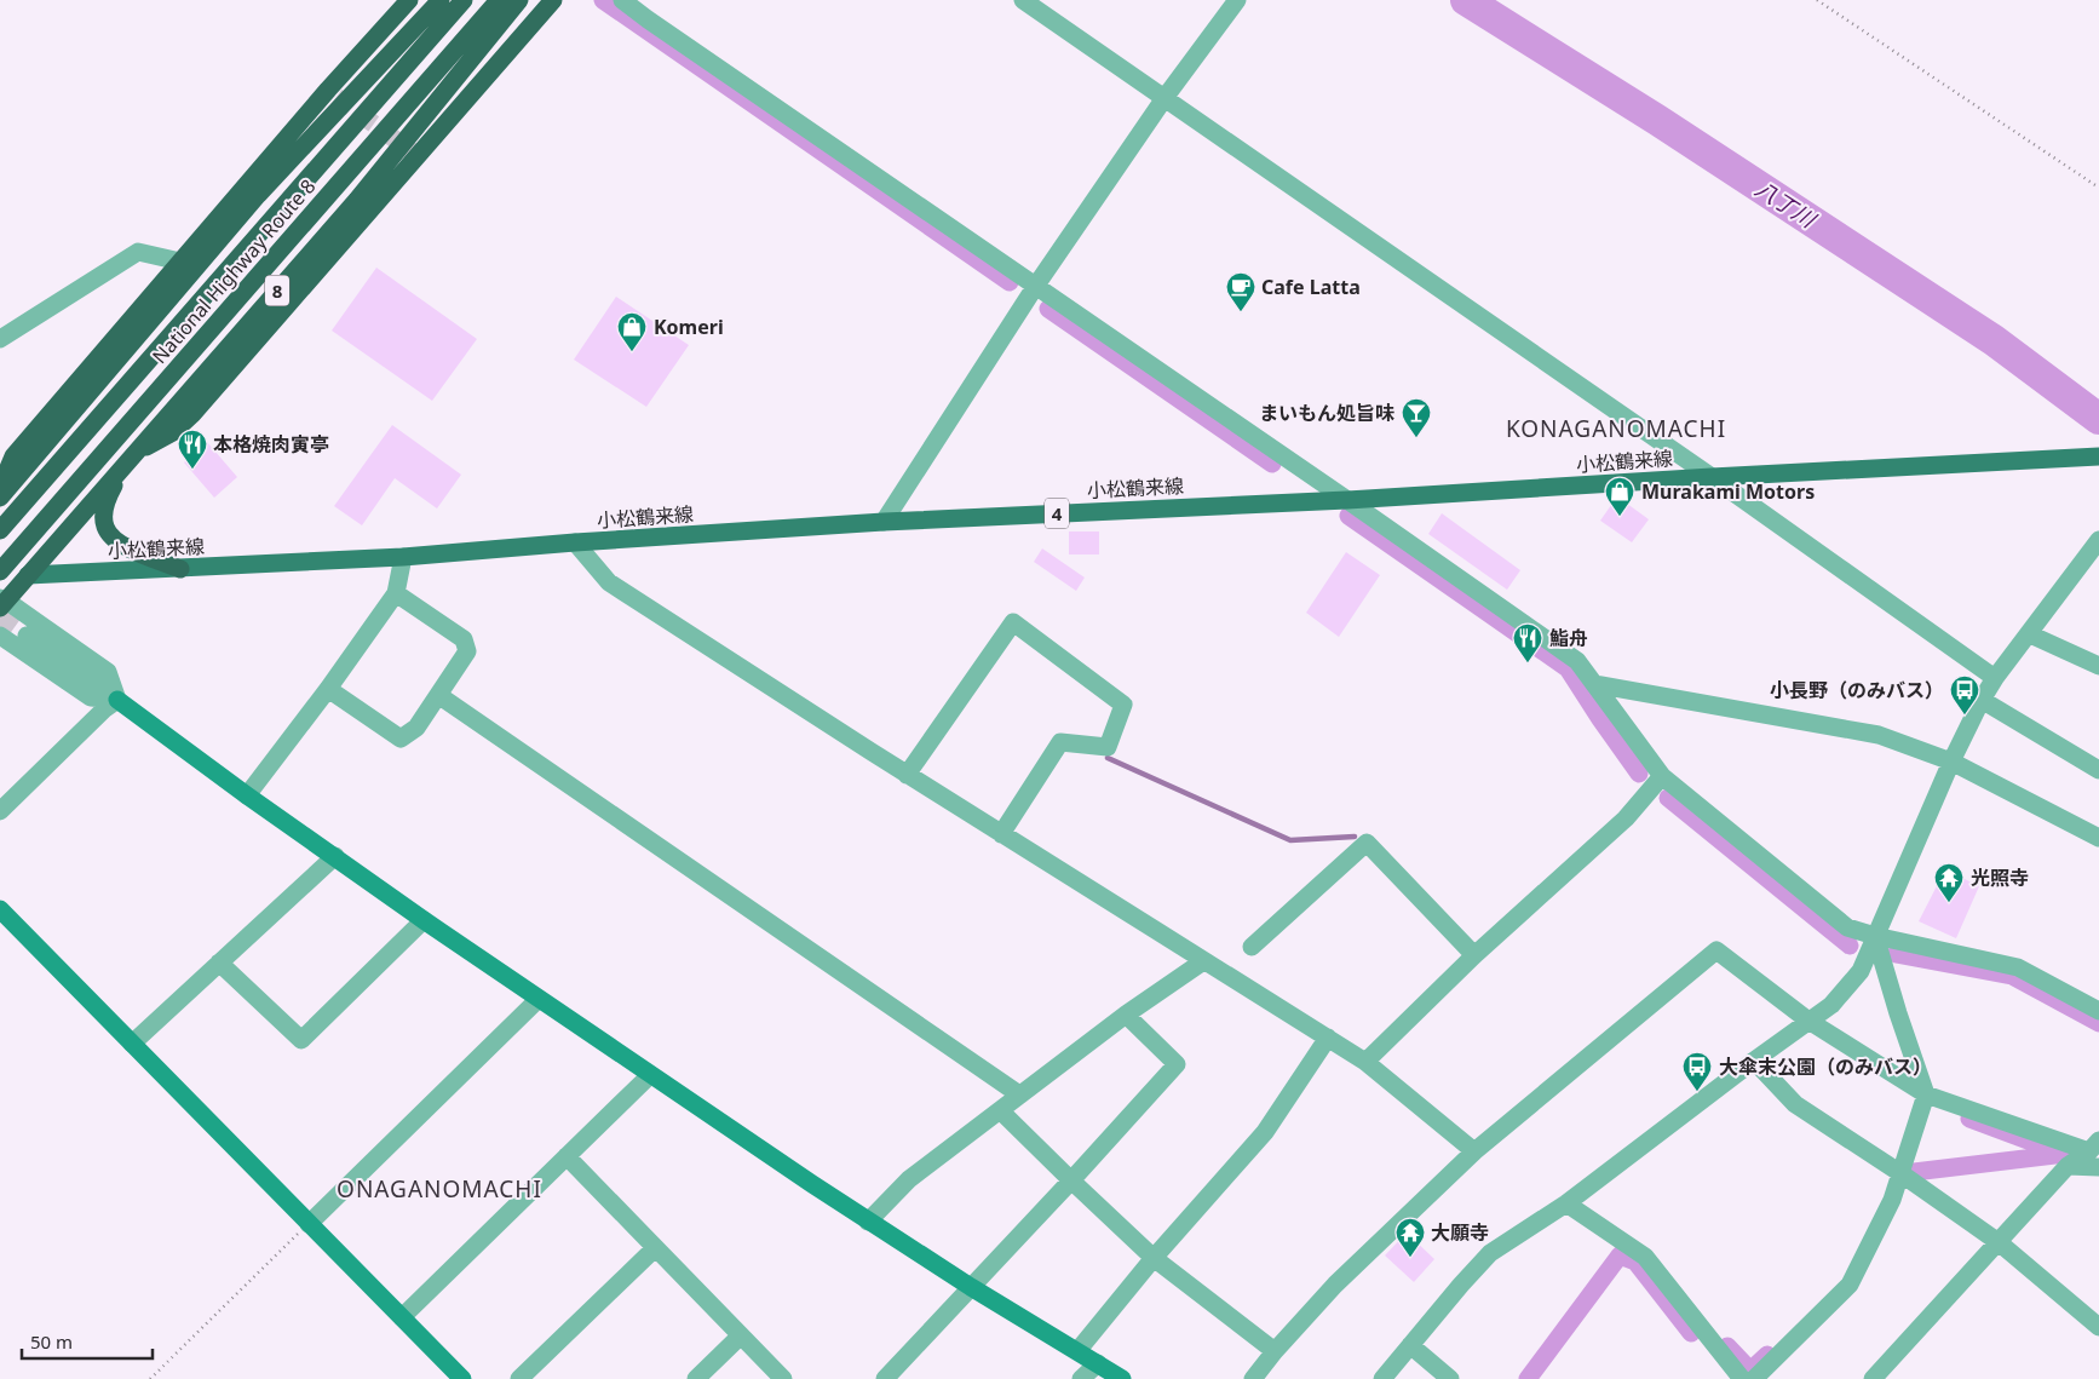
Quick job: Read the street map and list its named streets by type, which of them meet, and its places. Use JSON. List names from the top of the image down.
{
  "streets": {
    "highway": ["National Highway Route 8", "8"],
    "main road": ["小松鶴来線", "4"]
  },
  "crossings": [
    ["8", "小松鶴来線"]
  ],
  "districts": ["KONAGANOMACHI", "ONAGANOMACHI"],
  "water": ["八丁川"],
  "places": {
    "cafe": ["Cafe Latta"],
    "shop": ["Komeri", "Murakami Motors"],
    "bar": ["まいもん処旨味"],
    "restaurant": ["本格焼肉寅亭", "鮨舟"],
    "bus stop": ["小長野（のみバス）", "大傘末公園（のみバス）"],
    "temple": ["光照寺", "大願寺"]
  },
  "scale_bar": "50 m"
}
